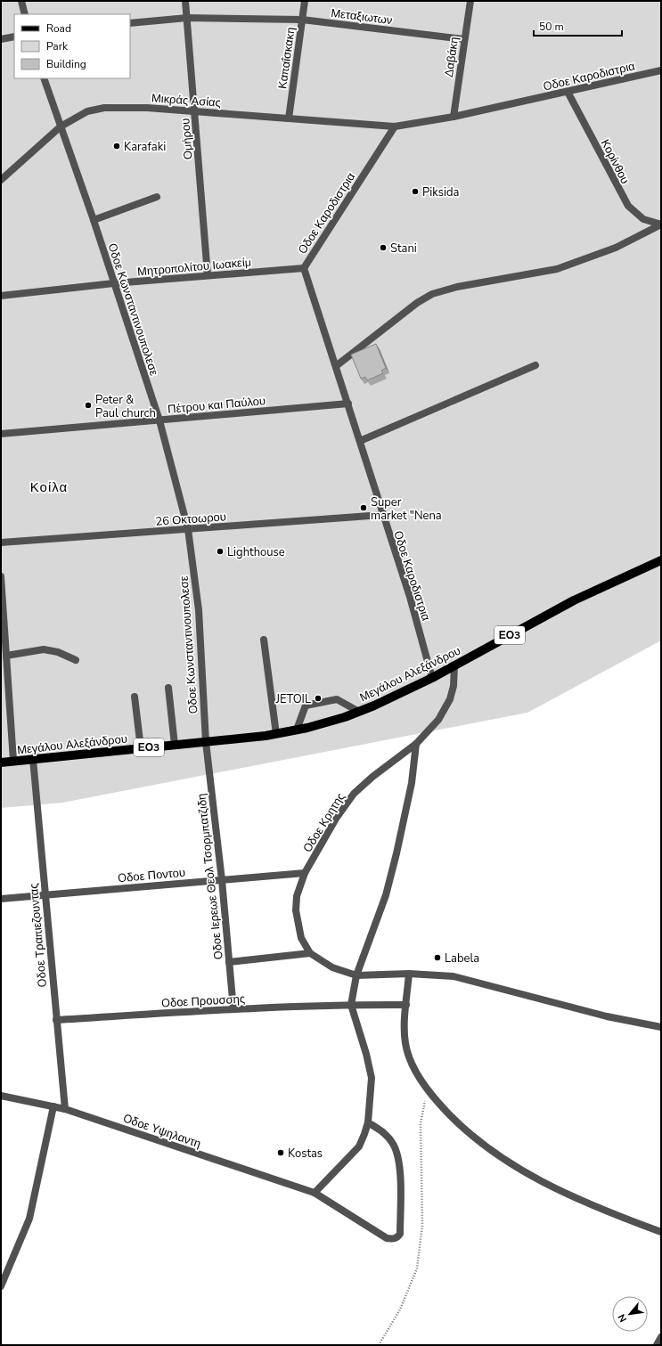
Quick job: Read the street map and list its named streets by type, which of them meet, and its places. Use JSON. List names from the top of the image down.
{
  "streets": {
    "main road": ["ΕΟ3", "Μεγάλου Αλεξάνδρου"],
    "street": [
      "Μεταξιωτων",
      "Δαβάκη",
      "Καπαΐσκακη",
      "Oδοε Καροδιστρια",
      "Μικράς Ασίας",
      "Ομήρου",
      "Κορίνθου",
      "Μητροπολίτου Ιωακείμ",
      "Oδοε Κωνσταντινουπολεσε",
      "Πέτρου και Παύλου",
      "26 Οκτοωρου",
      "Oδοε Κρητης",
      "Oδοε Ποντου",
      "Oδοε Ιερεωε Θεολ Τσορμπατζιδη",
      "Oδοε Τραπιεζουντας",
      "Oδοε Προυσσης",
      "Oδοε Υψηλαντη"
    ]
  },
  "crossings": [
    ["Μεταξιωτων", "Δαβάκη"],
    ["Μεταξιωτων", "Καπαΐσκακη"],
    ["Μεταξιωτων", "Ομήρου"],
    ["Δαβάκη", "Oδοε Καροδιστρια"],
    ["Καπαΐσκακη", "Μικράς Ασίας"],
    ["Oδοε Καροδιστρια", "Μικράς Ασίας"],
    ["Oδοε Καροδιστρια", "Κορίνθου"],
    ["Oδοε Καροδιστρια", "Μητροπολίτου Ιωακείμ"],
    ["Oδοε Καροδιστρια", "Πέτρου και Παύλου"],
    ["Oδοε Καροδιστρια", "26 Οκτοωρου"],
    ["Oδοε Καροδιστρια", "Μεγάλου Αλεξάνδρου"],
    ["Μικράς Ασίας", "Ομήρου"],
    ["Μικράς Ασίας", "Oδοε Κωνσταντινουπολεσε"],
    ["Ομήρου", "Μητροπολίτου Ιωακείμ"],
    ["Μητροπολίτου Ιωακείμ", "Oδοε Κωνσταντινουπολεσε"],
    ["Oδοε Κωνσταντινουπολεσε", "Πέτρου και Παύλου"],
    ["Oδοε Κωνσταντινουπολεσε", "26 Οκτοωρου"],
    ["Oδοε Κωνσταντινουπολεσε", "Μεγάλου Αλεξάνδρου"],
    ["Oδοε Κωνσταντινουπολεσε", "Oδοε Ιερεωε Θεολ Τσορμπατζιδη"],
    ["Μεγάλου Αλεξάνδρου", "Oδοε Κρητης"],
    ["Μεγάλου Αλεξάνδρου", "Oδοε Ιερεωε Θεολ Τσορμπατζιδη"],
    ["Μεγάλου Αλεξάνδρου", "Oδοε Τραπιεζουντας"],
    ["Oδοε Κρητης", "Oδοε Ποντου"],
    ["Oδοε Ποντου", "Oδοε Ιερεωε Θεολ Τσορμπατζιδη"],
    ["Oδοε Ποντου", "Oδοε Τραπιεζουντας"],
    ["Oδοε Ιερεωε Θεολ Τσορμπατζιδη", "Oδοε Προυσσης"],
    ["Oδοε Τραπιεζουντας", "Oδοε Προυσσης"],
    ["Oδοε Τραπιεζουντας", "Oδοε Υψηλαντη"]
  ],
  "districts": ["Κοίλα"],
  "places": [
    "Karafaki",
    "Piksida",
    "Stani",
    "Peter & Paul church",
    "Super market \"Nena",
    "Lighthouse",
    "JETOIL",
    "Labela",
    "Kostas"
  ],
  "legend": ["Road", "Park", "Building"],
  "scale_bar": "50 m",
  "north": "bottom left"
}
